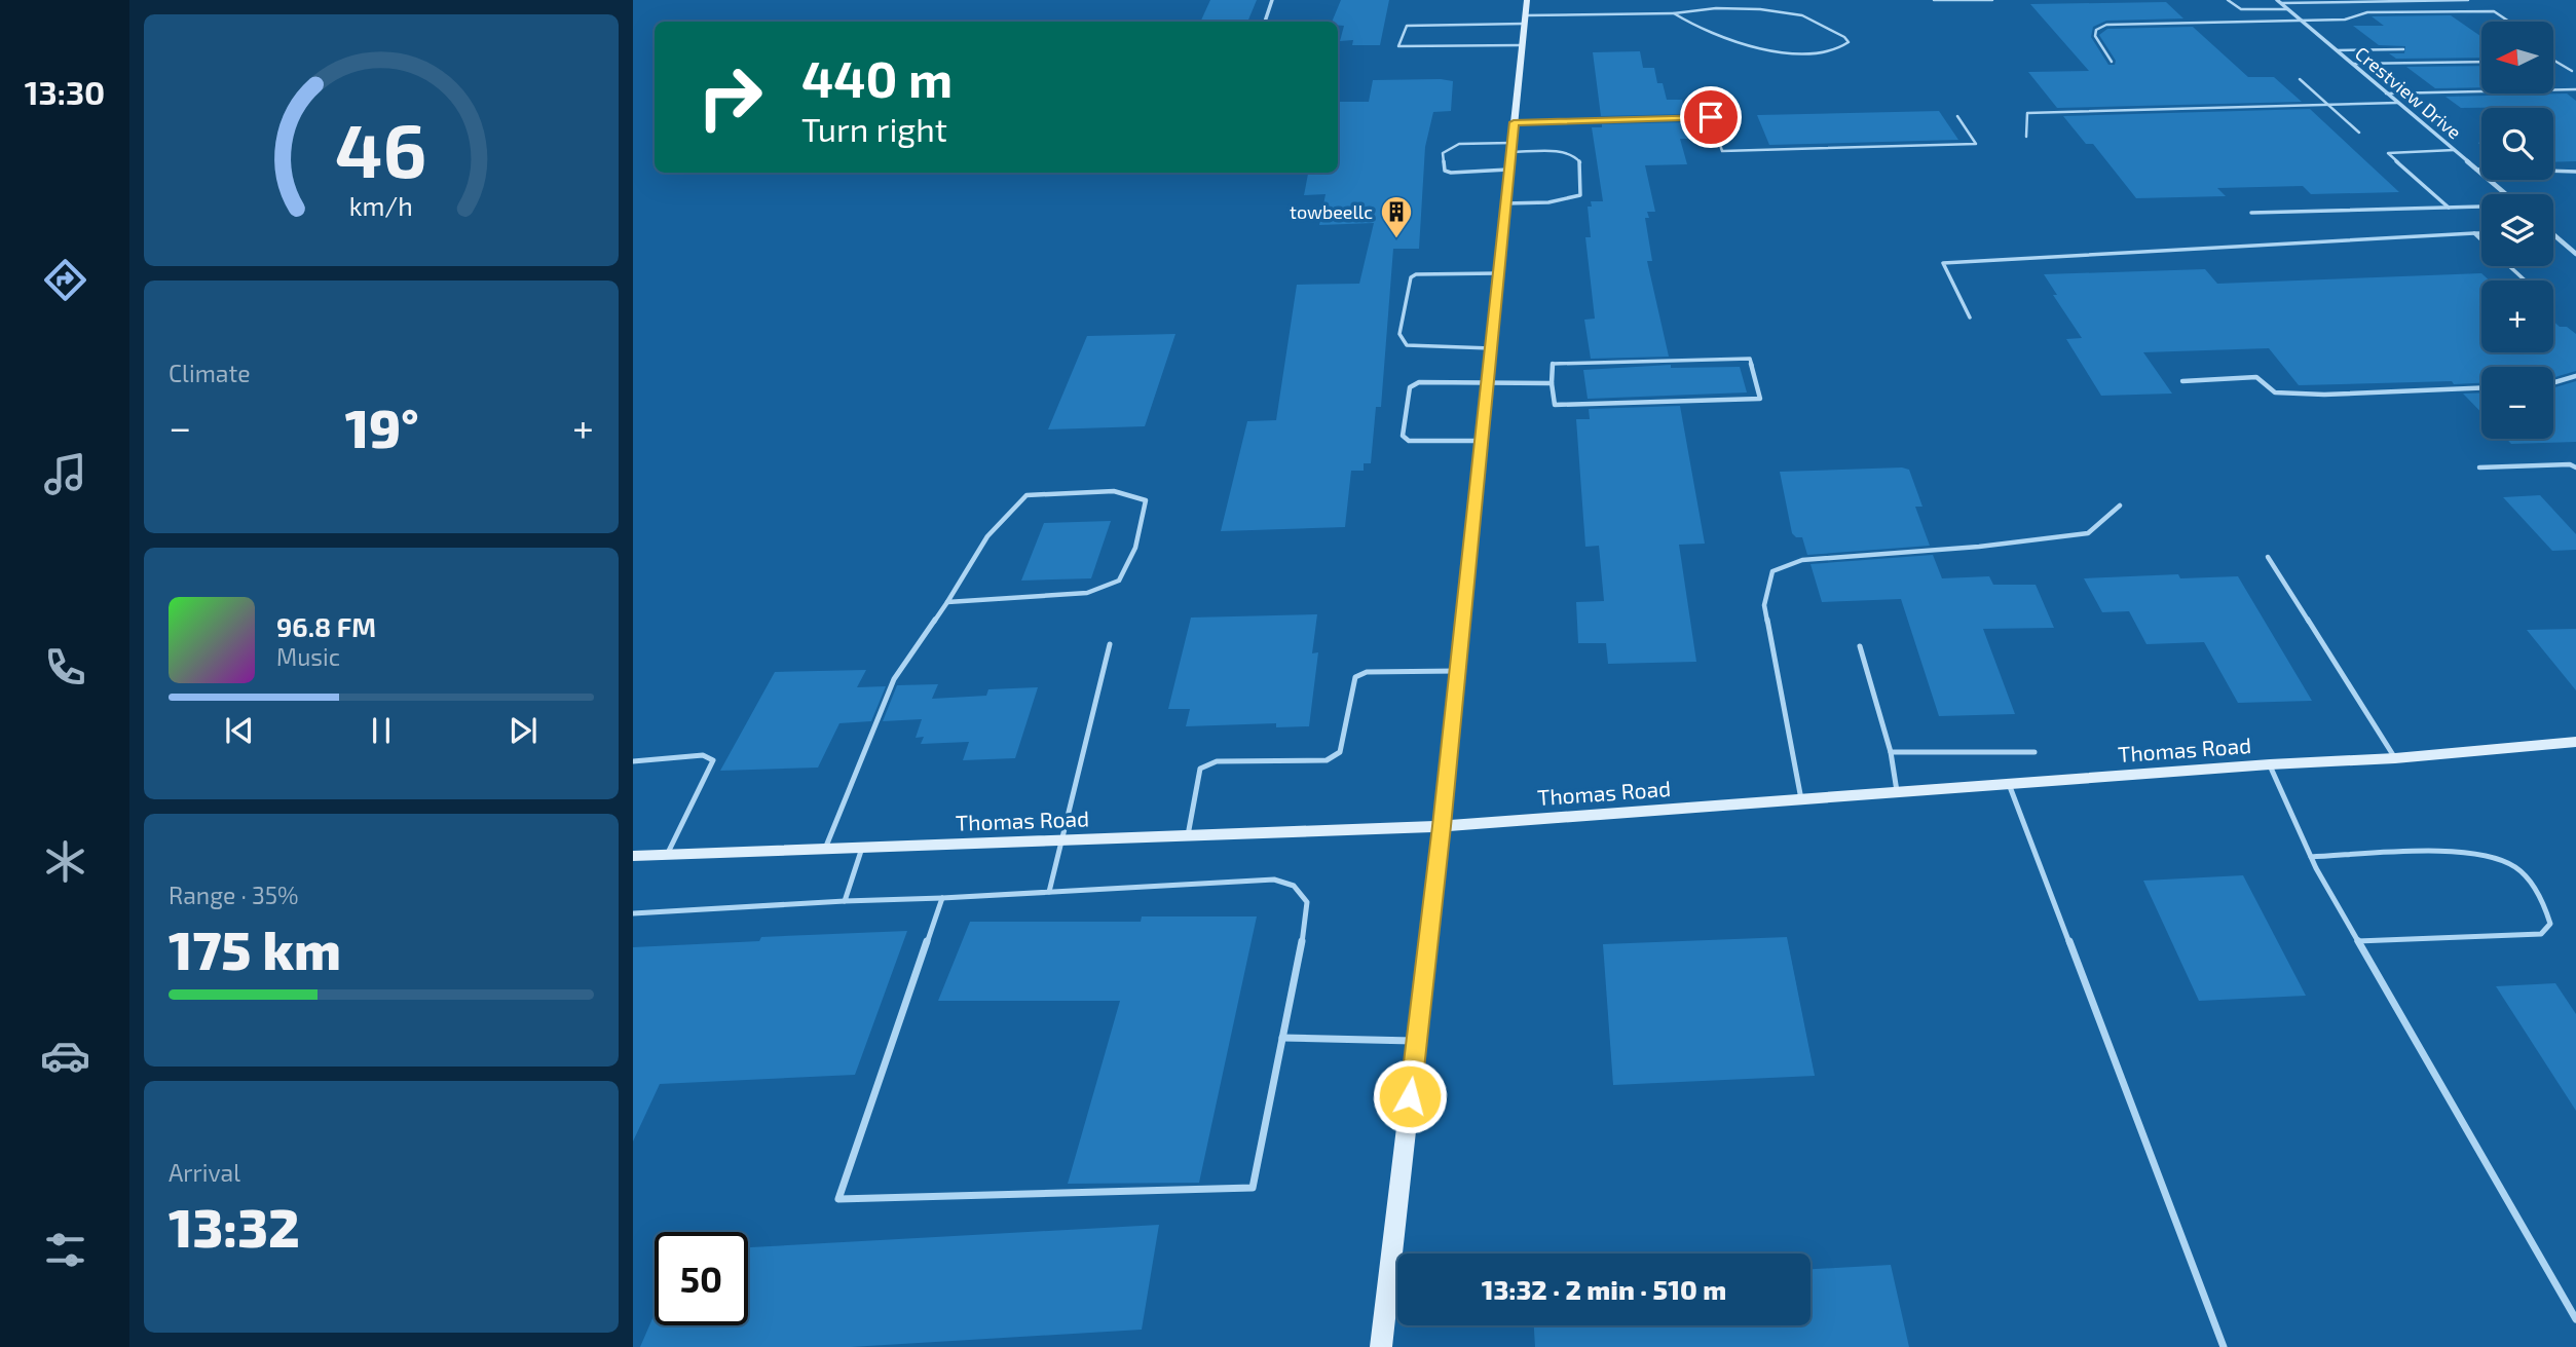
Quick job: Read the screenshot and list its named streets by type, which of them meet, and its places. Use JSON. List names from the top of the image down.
{
  "streets": {
    "main road": ["Thomas Road"],
    "street": ["Crestview Drive"]
  },
  "places": {
    "building": ["towbeellc"]
  },
  "north": "left",
  "page": {
    "tabs": "13:30",
    "map_buttons": ["+", "−"],
    "turn": ["440 m", "Turn right"],
    "tile": [
      "Climate",
      ["Range · 35%", "175 km"],
      ["Arrival", "13:32"]
    ],
    "heat": ["−", "19°", "+"],
    "song": ["96.8 FM", "Music"],
    "limit": "50",
    "trip": "13:32 · 2 min · 510 m",
    "gauge": ["46", "km/h"]
  }
}
